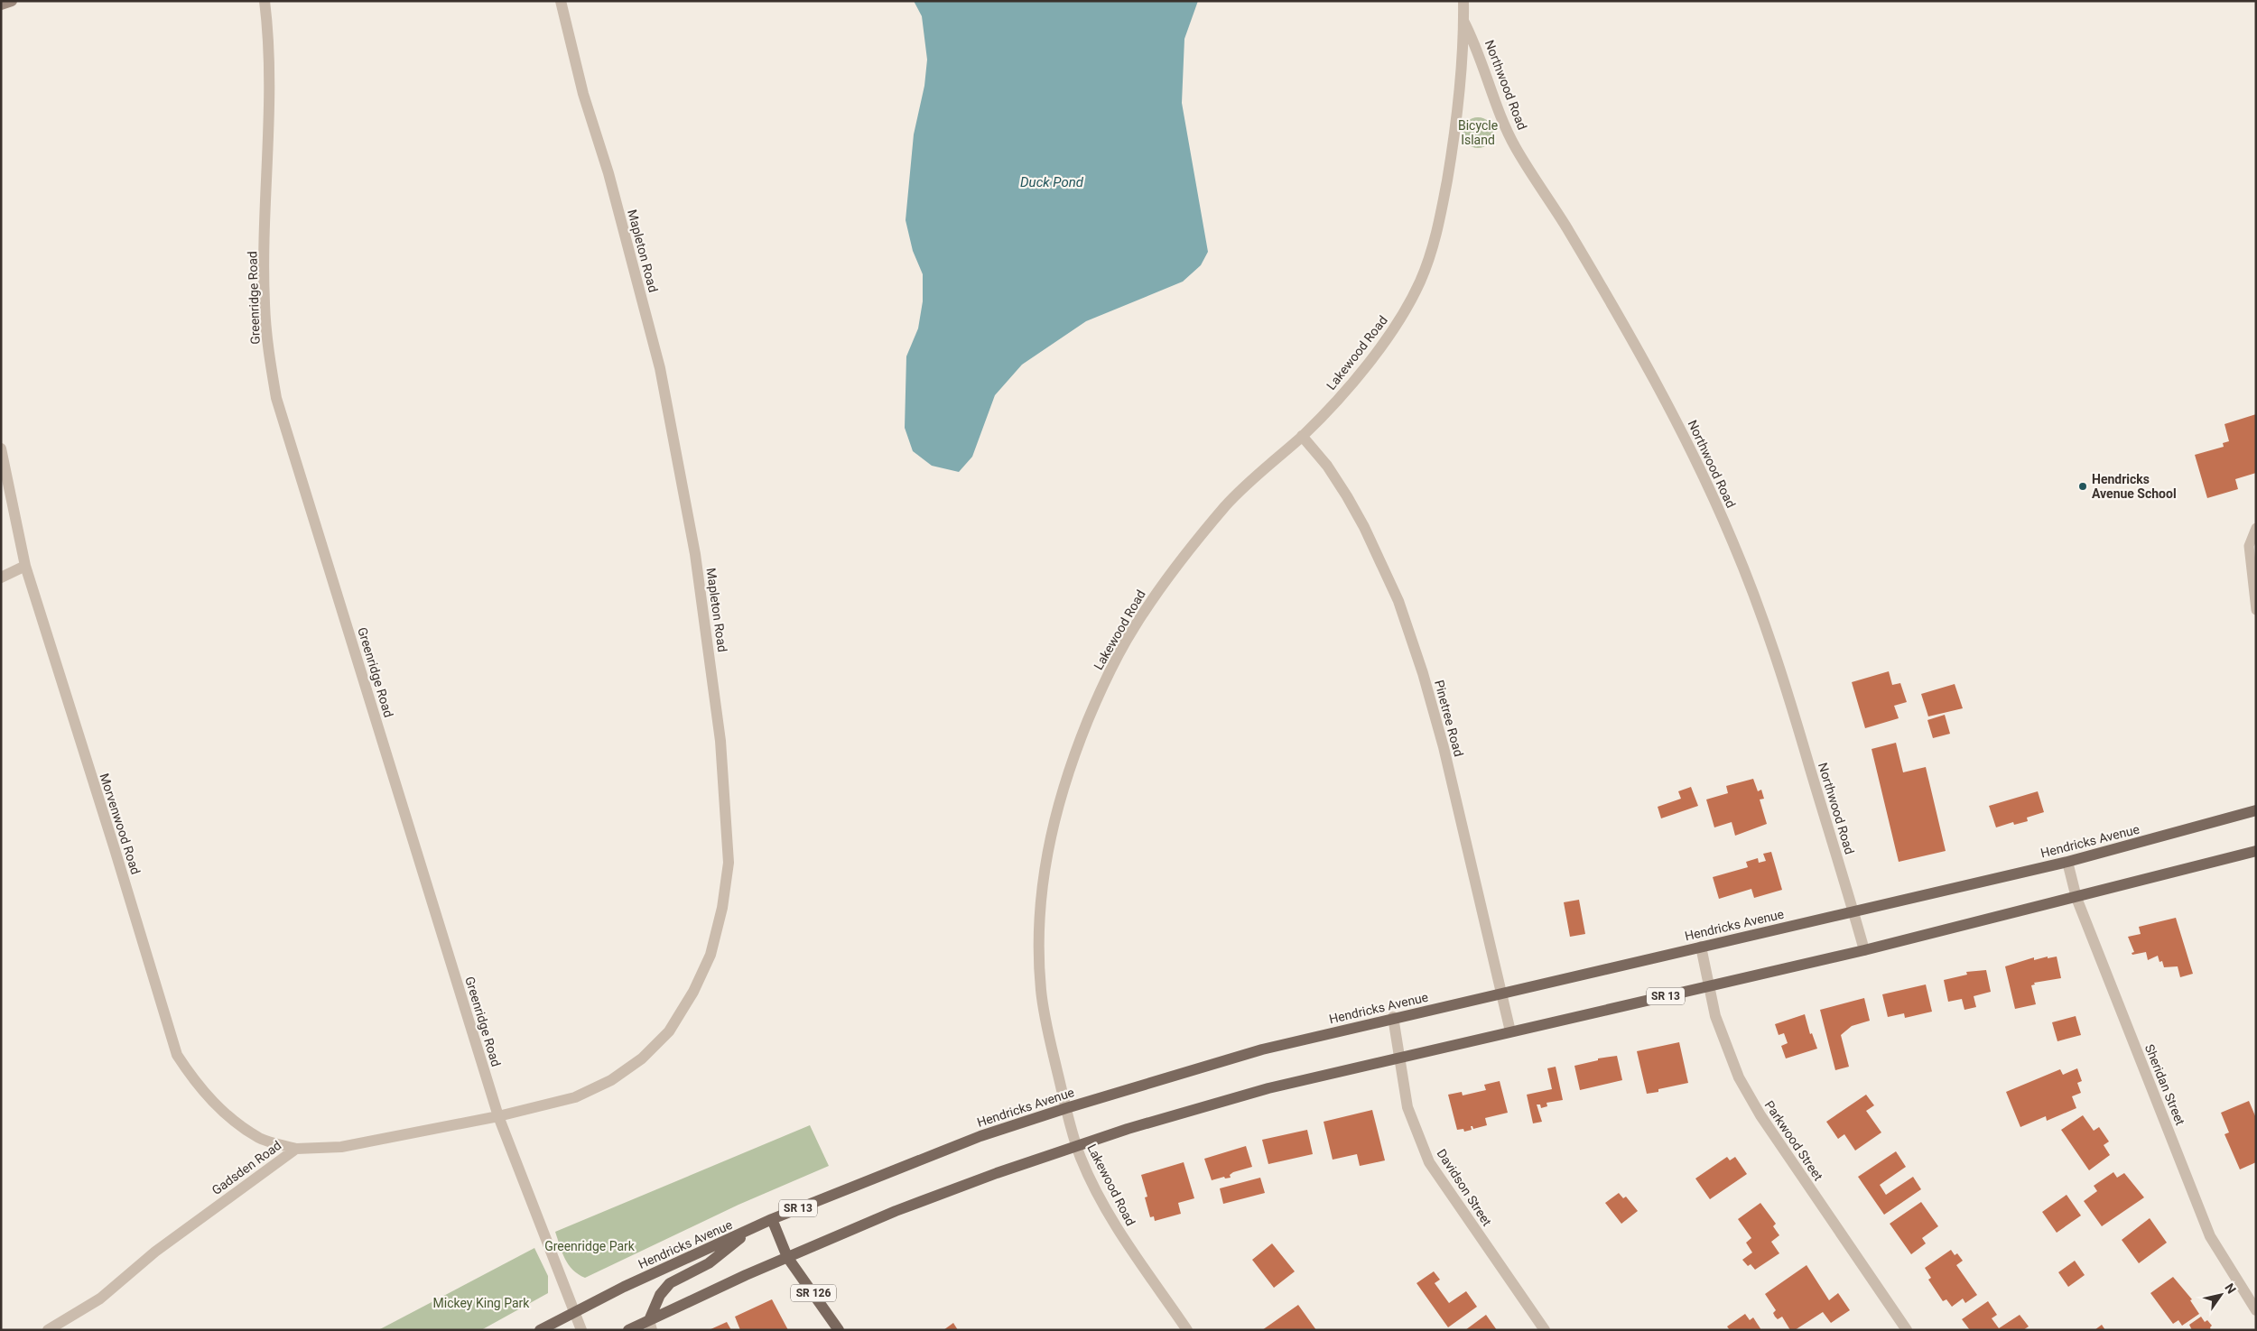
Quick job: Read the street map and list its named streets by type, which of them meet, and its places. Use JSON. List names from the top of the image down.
{
  "streets": {
    "main road": ["Hendricks Avenue", "SR 13", "SR 126"],
    "street": [
      "Northwood Road",
      "Mapleton Road",
      "Greenridge Road",
      "Lakewood Road",
      "Pinetree Road",
      "Morvenwood Road",
      "Sheridan Street",
      "Parkwood Street",
      "Gadsden Road",
      "Davidson Street"
    ]
  },
  "crossings": [
    ["Northwood Road", "Lakewood Road"],
    ["Northwood Road", "Hendricks Avenue"],
    ["Northwood Road", "SR 13"],
    ["Mapleton Road", "Greenridge Road"],
    ["Mapleton Road", "Gadsden Road"],
    ["Greenridge Road", "Hendricks Avenue"],
    ["Greenridge Road", "Gadsden Road"],
    ["Lakewood Road", "Pinetree Road"],
    ["Lakewood Road", "Hendricks Avenue"],
    ["Lakewood Road", "SR 13"],
    ["Pinetree Road", "Hendricks Avenue"],
    ["Pinetree Road", "SR 13"],
    ["Morvenwood Road", "Gadsden Road"],
    ["Hendricks Avenue", "Sheridan Street"],
    ["Hendricks Avenue", "Parkwood Street"],
    ["Hendricks Avenue", "Davidson Street"],
    ["Hendricks Avenue", "SR 126"],
    ["SR 13", "Sheridan Street"],
    ["SR 13", "Parkwood Street"],
    ["SR 13", "Davidson Street"],
    ["SR 13", "SR 126"]
  ],
  "water": ["Duck Pond"],
  "parks": ["Bicycle Island", "Greenridge Park", "Mickey King Park"],
  "places": ["Hendricks Avenue School"],
  "north": "top right"
}
